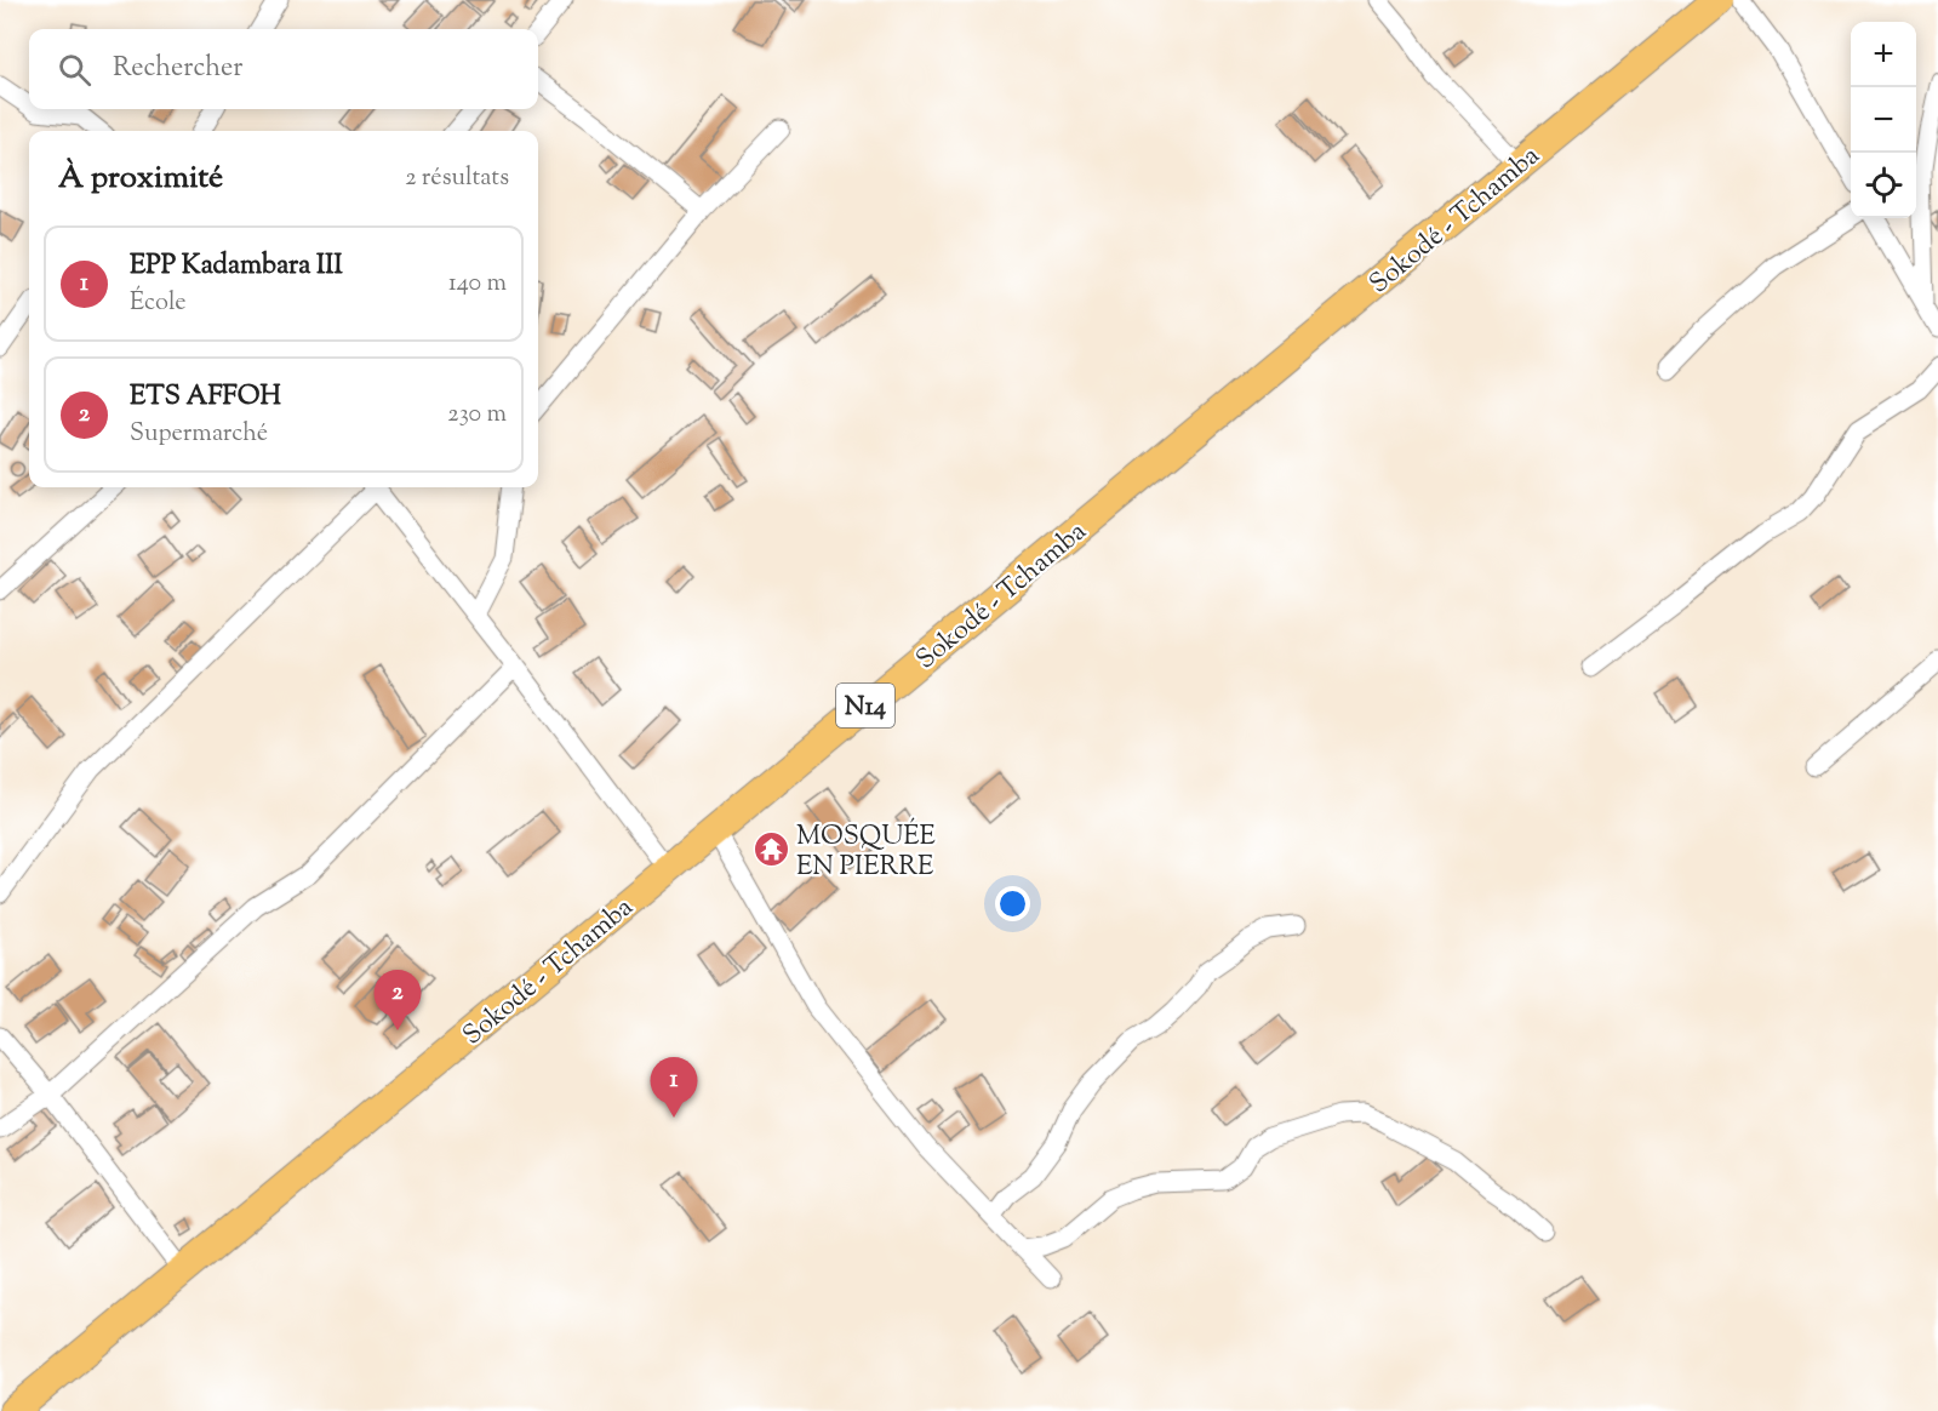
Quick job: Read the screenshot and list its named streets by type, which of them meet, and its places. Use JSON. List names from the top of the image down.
{
  "streets": {
    "main road": ["Sokodé - Tchamba", "N14"]
  },
  "places": {
    "temple": ["MOSQUÉE EN PIERRE"]
  },
  "page": {
    "map_buttons": ["+", "−"],
    "search": "Rechercher",
    "heading": ["À proximité", "2 résultats"],
    "list": [
      {
        "mark": "1",
        "name": "EPP Kadambara III",
        "note": "École",
        "value": "140 m"
      },
      {
        "mark": "2",
        "name": "ETS AFFOH",
        "note": "Supermarché",
        "value": "230 m"
      }
    ],
    "pins": ["2", "1"]
  }
}
